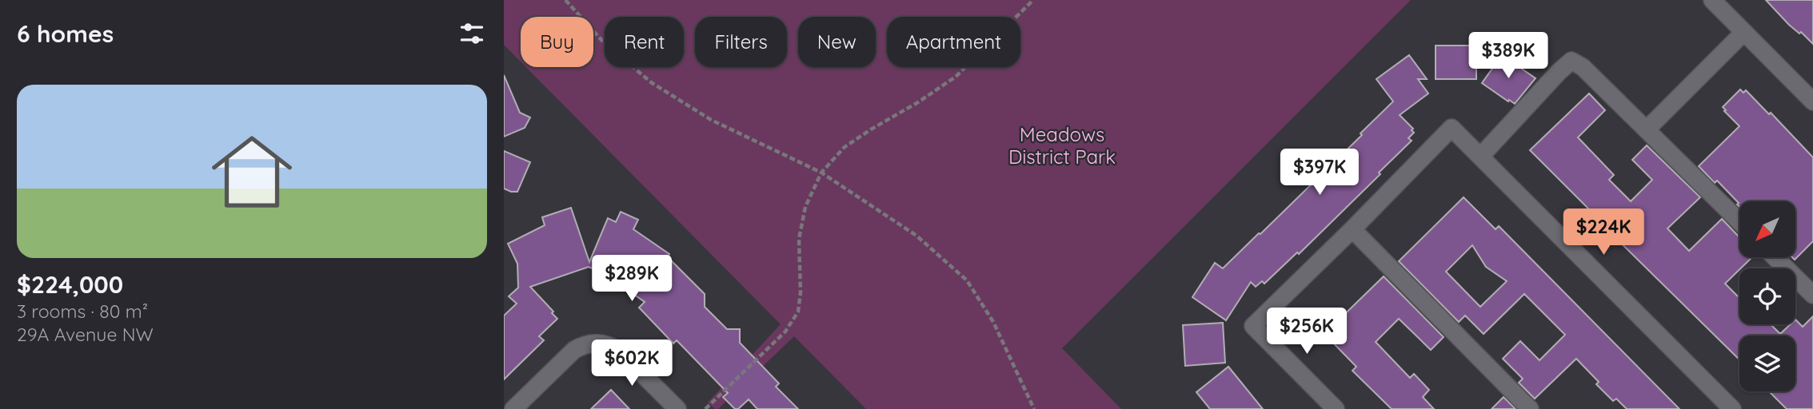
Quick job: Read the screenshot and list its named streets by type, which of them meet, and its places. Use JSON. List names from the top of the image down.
{
  "parks": ["Meadows District Park"],
  "north": "bottom left",
  "page": {
    "heading": "6 homes",
    "chip": [
      "Buy",
      "Rent",
      "Filters",
      "New",
      "Apartment"
    ],
    "price": [
      "$389K",
      "$397K",
      "$224K",
      "$289K",
      "$256K",
      "$602K"
    ],
    "list": [
      {
        "name": "$224,000",
        "note": "3 rooms · 80 m² · 29A Avenue NW"
      }
    ]
  }
}
